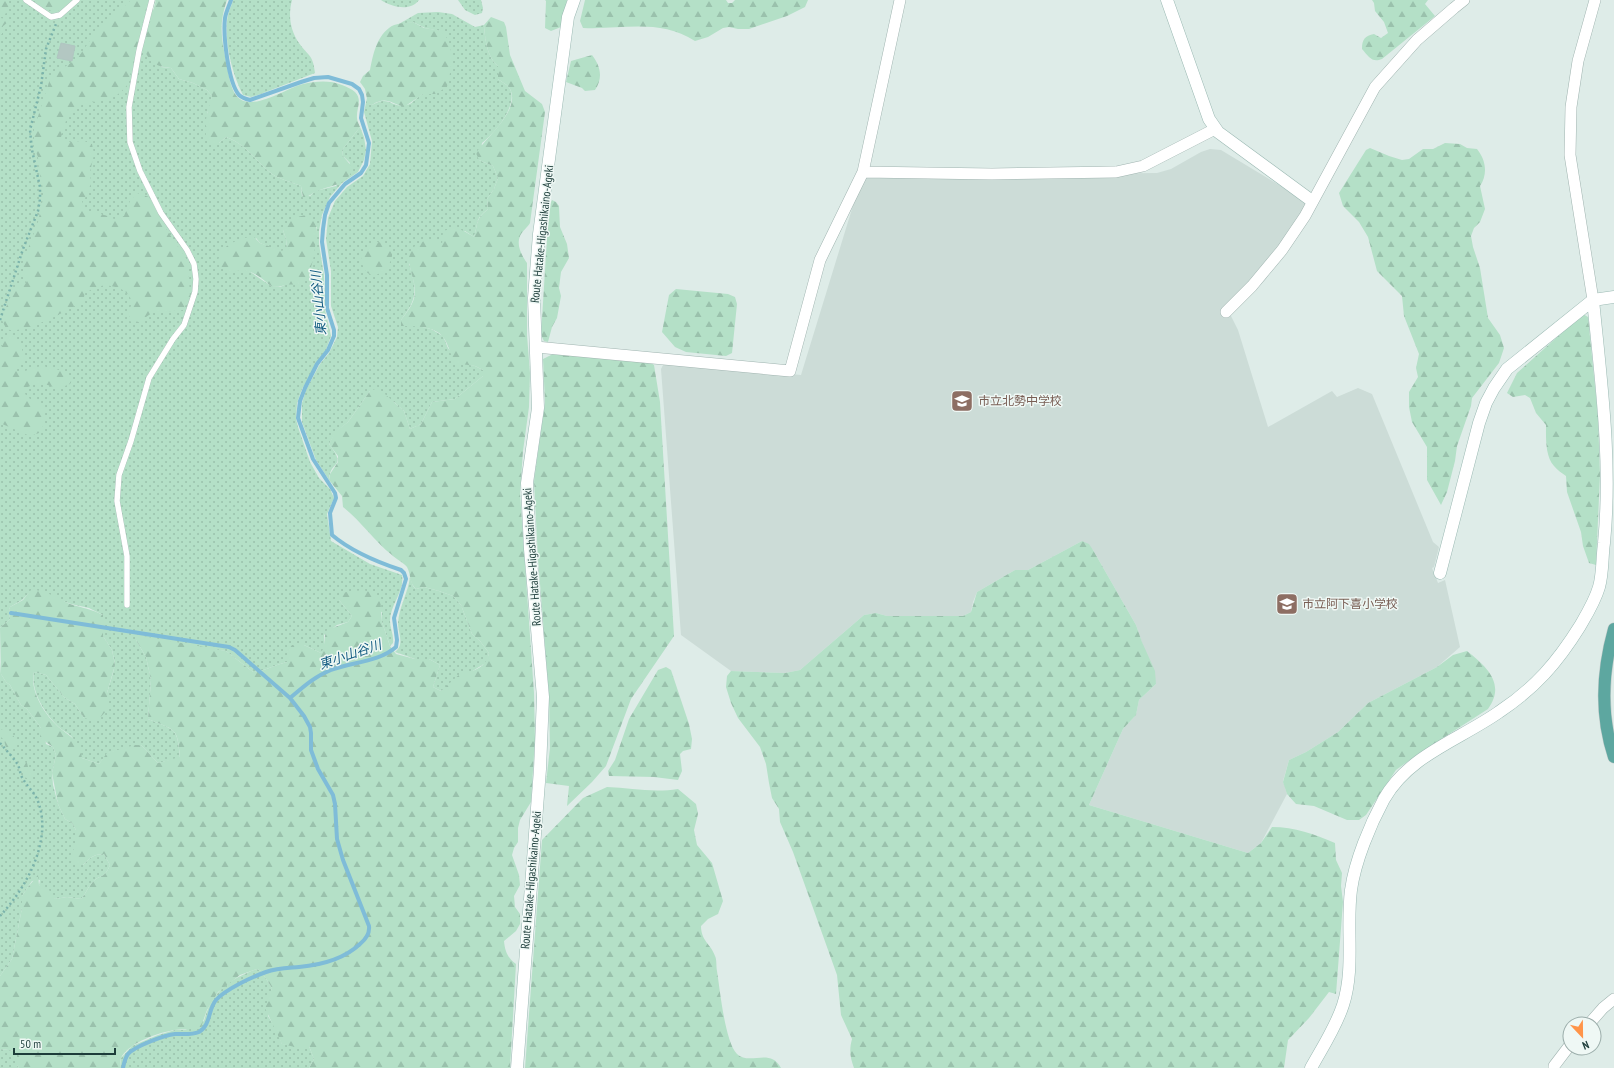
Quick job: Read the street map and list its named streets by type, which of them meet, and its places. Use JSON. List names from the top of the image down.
{
  "streets": {
    "street": ["Route Hatake-Higashikaino-Ageki"]
  },
  "water": ["東小山谷川"],
  "places": {
    "school or university": ["市立北勢中学校", "市立阿下喜小学校"]
  },
  "scale_bar": "50 m",
  "north": "bottom"
}
